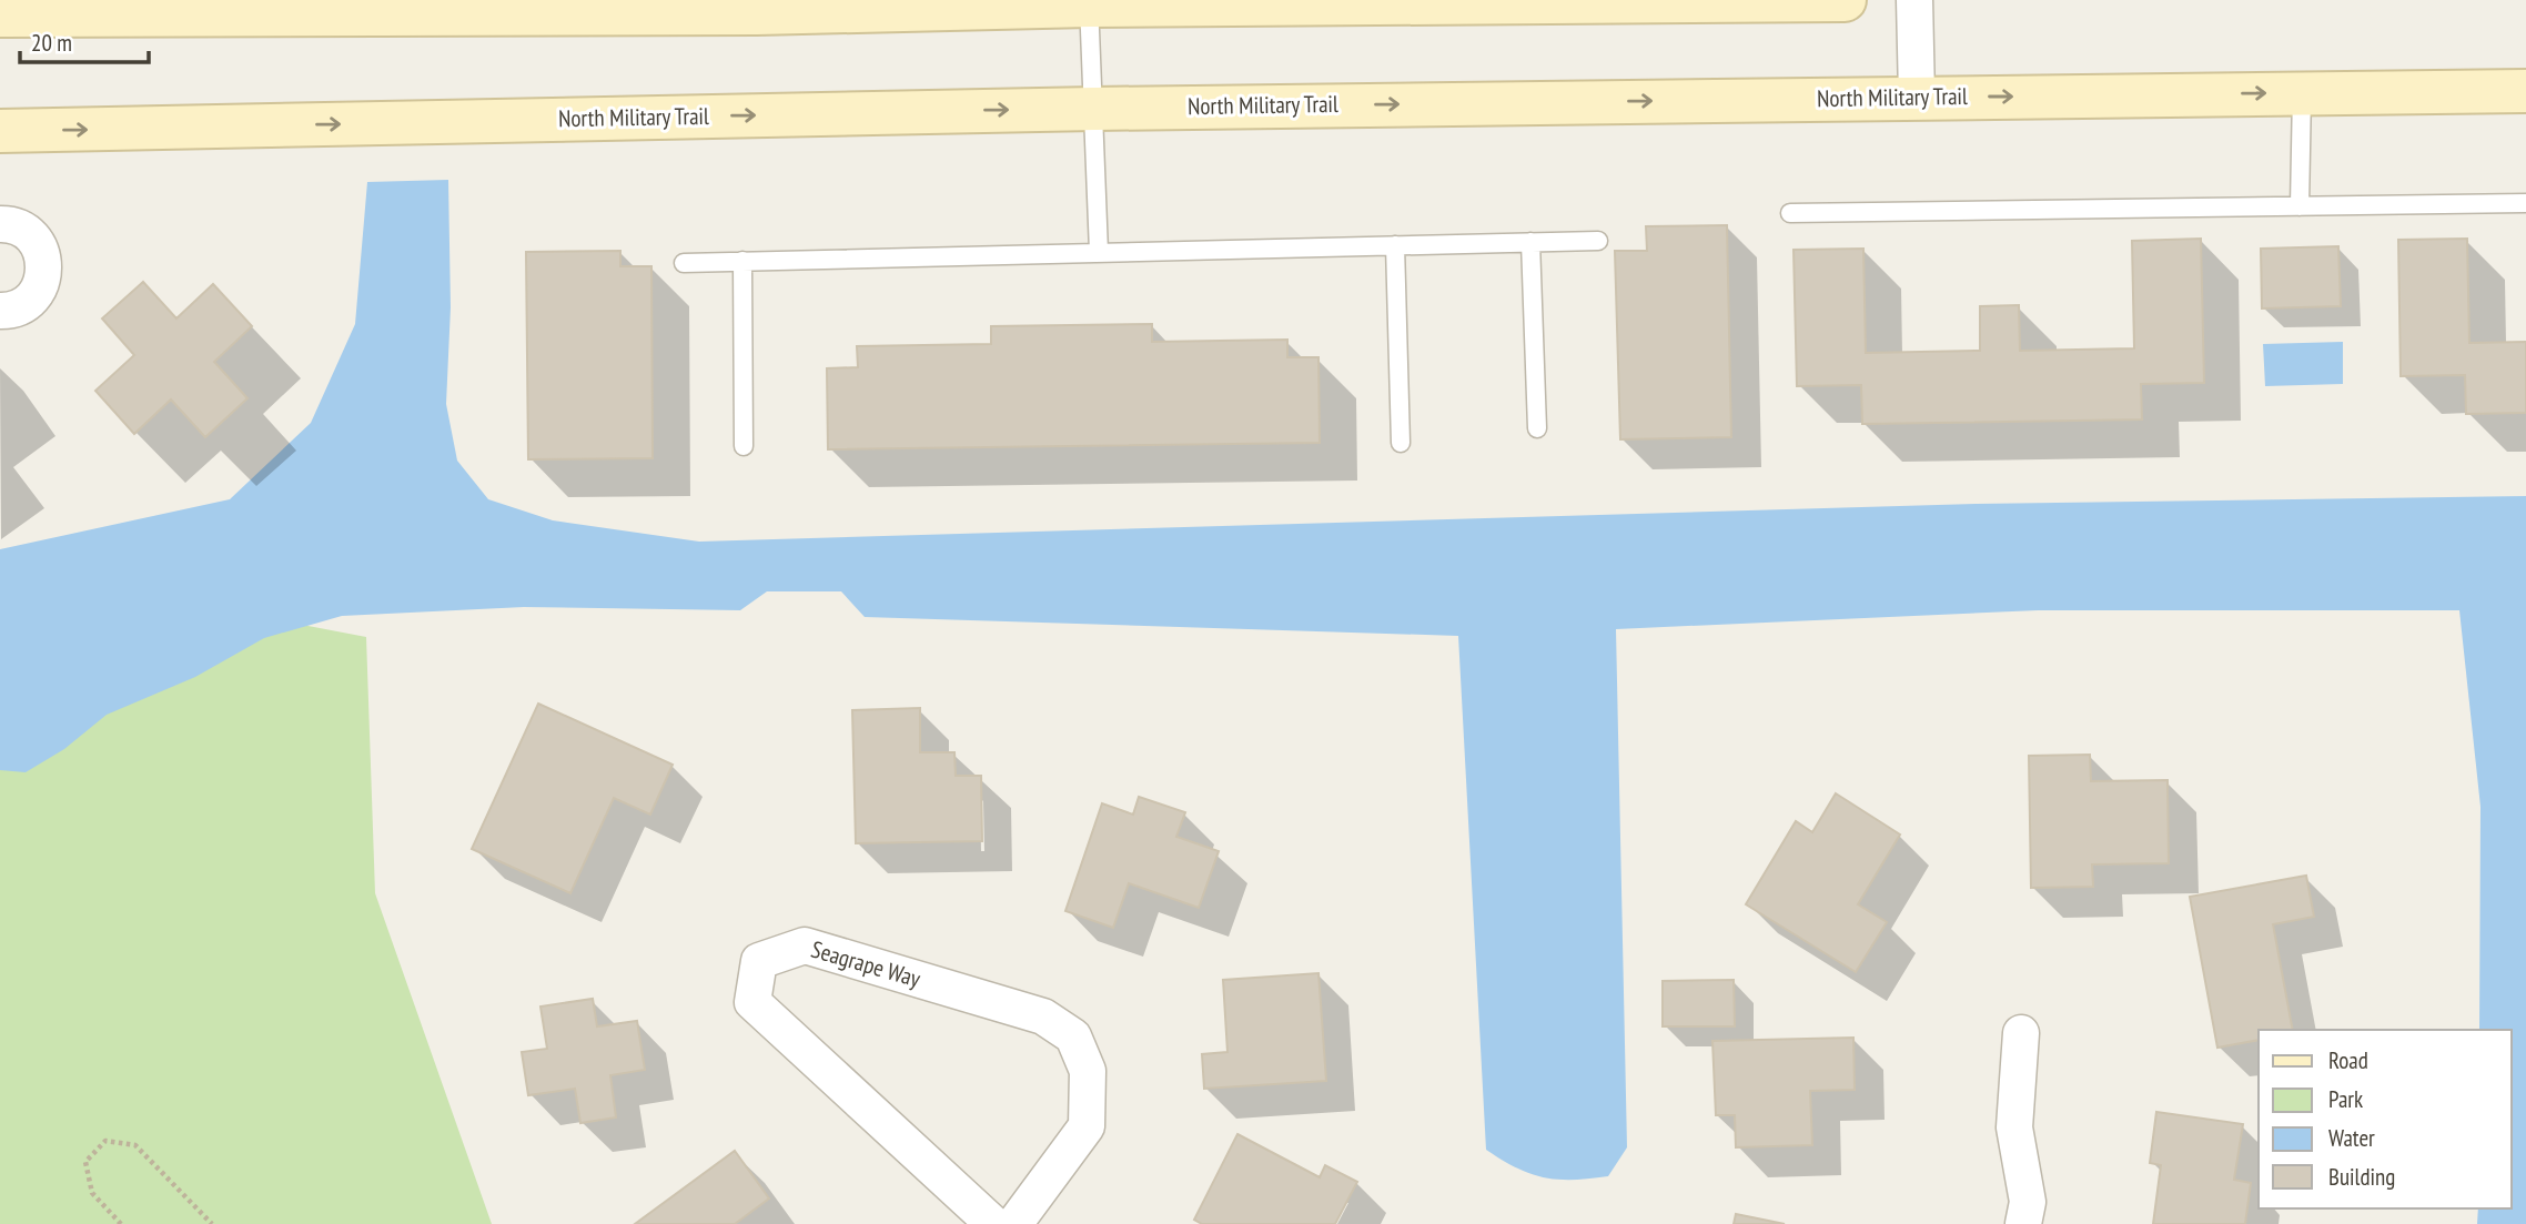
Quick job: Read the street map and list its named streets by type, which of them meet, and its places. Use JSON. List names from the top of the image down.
{
  "streets": {
    "main road": ["North Military Trail"],
    "street": ["Seagrape Way"]
  },
  "legend": [
    "Road",
    "Park",
    "Water",
    "Building"
  ],
  "scale_bar": "20 m"
}
